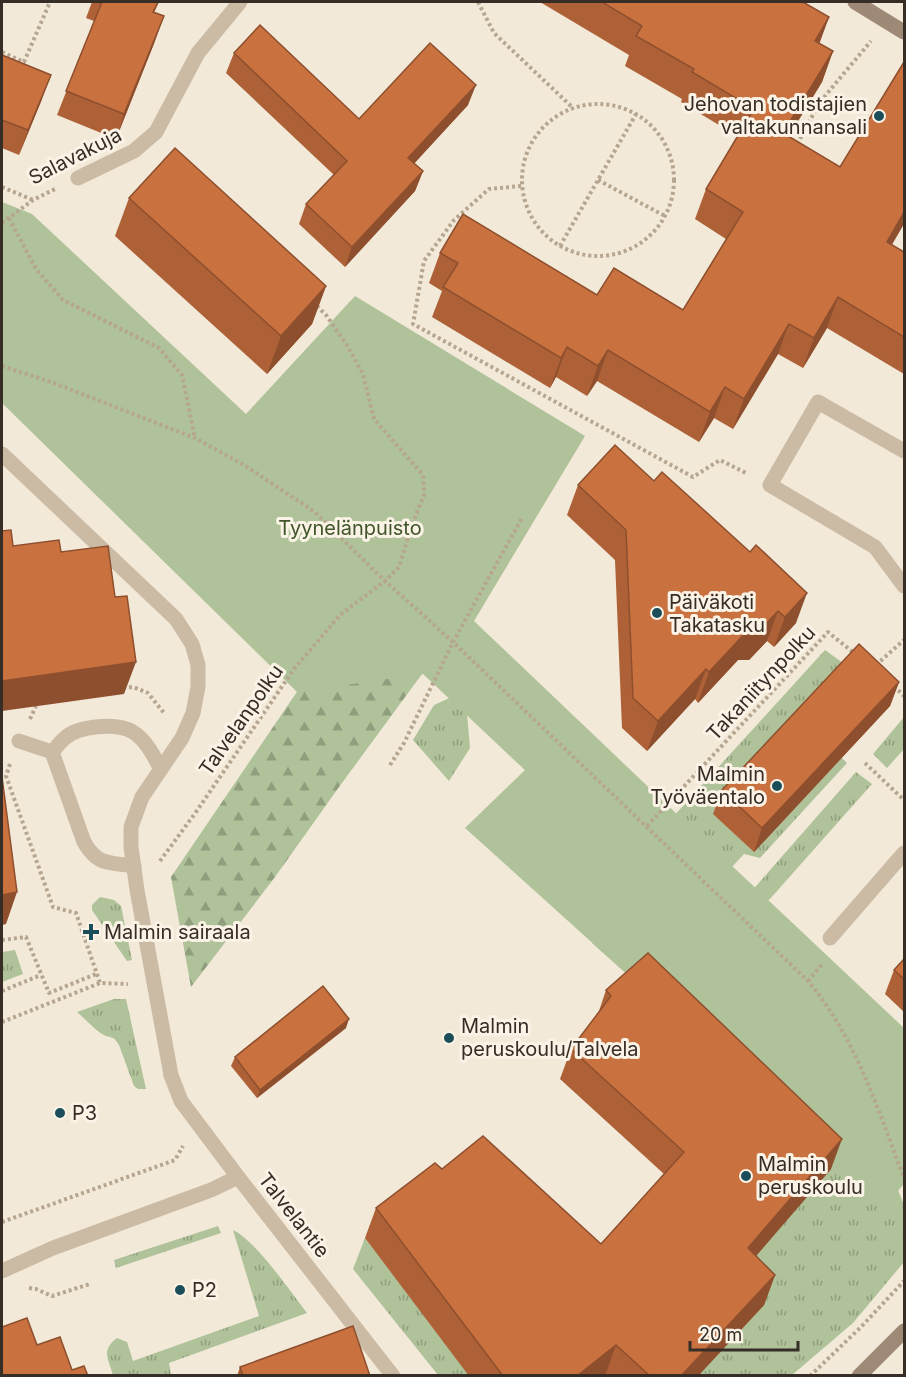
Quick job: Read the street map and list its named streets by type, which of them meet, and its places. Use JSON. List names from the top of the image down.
{
  "streets": {
    "street": ["Salavakuja", "Talvelantie"],
    "path": ["Takaniitynpolku", "Talvelanpolku"]
  },
  "crossings": [
    ["Talvelanpolku", "Talvelantie"]
  ],
  "parks": ["Tyynelänpuisto"],
  "places": {
    "other": [
      "Jehovan todistajien valtakunnansali",
      "Päiväkoti Takatasku",
      "Malmin Työväentalo",
      "Malmin peruskoulu/Talvela",
      "P3",
      "Malmin peruskoulu",
      "P2"
    ],
    "health": ["Malmin sairaala"]
  },
  "scale_bar": "20 m"
}
